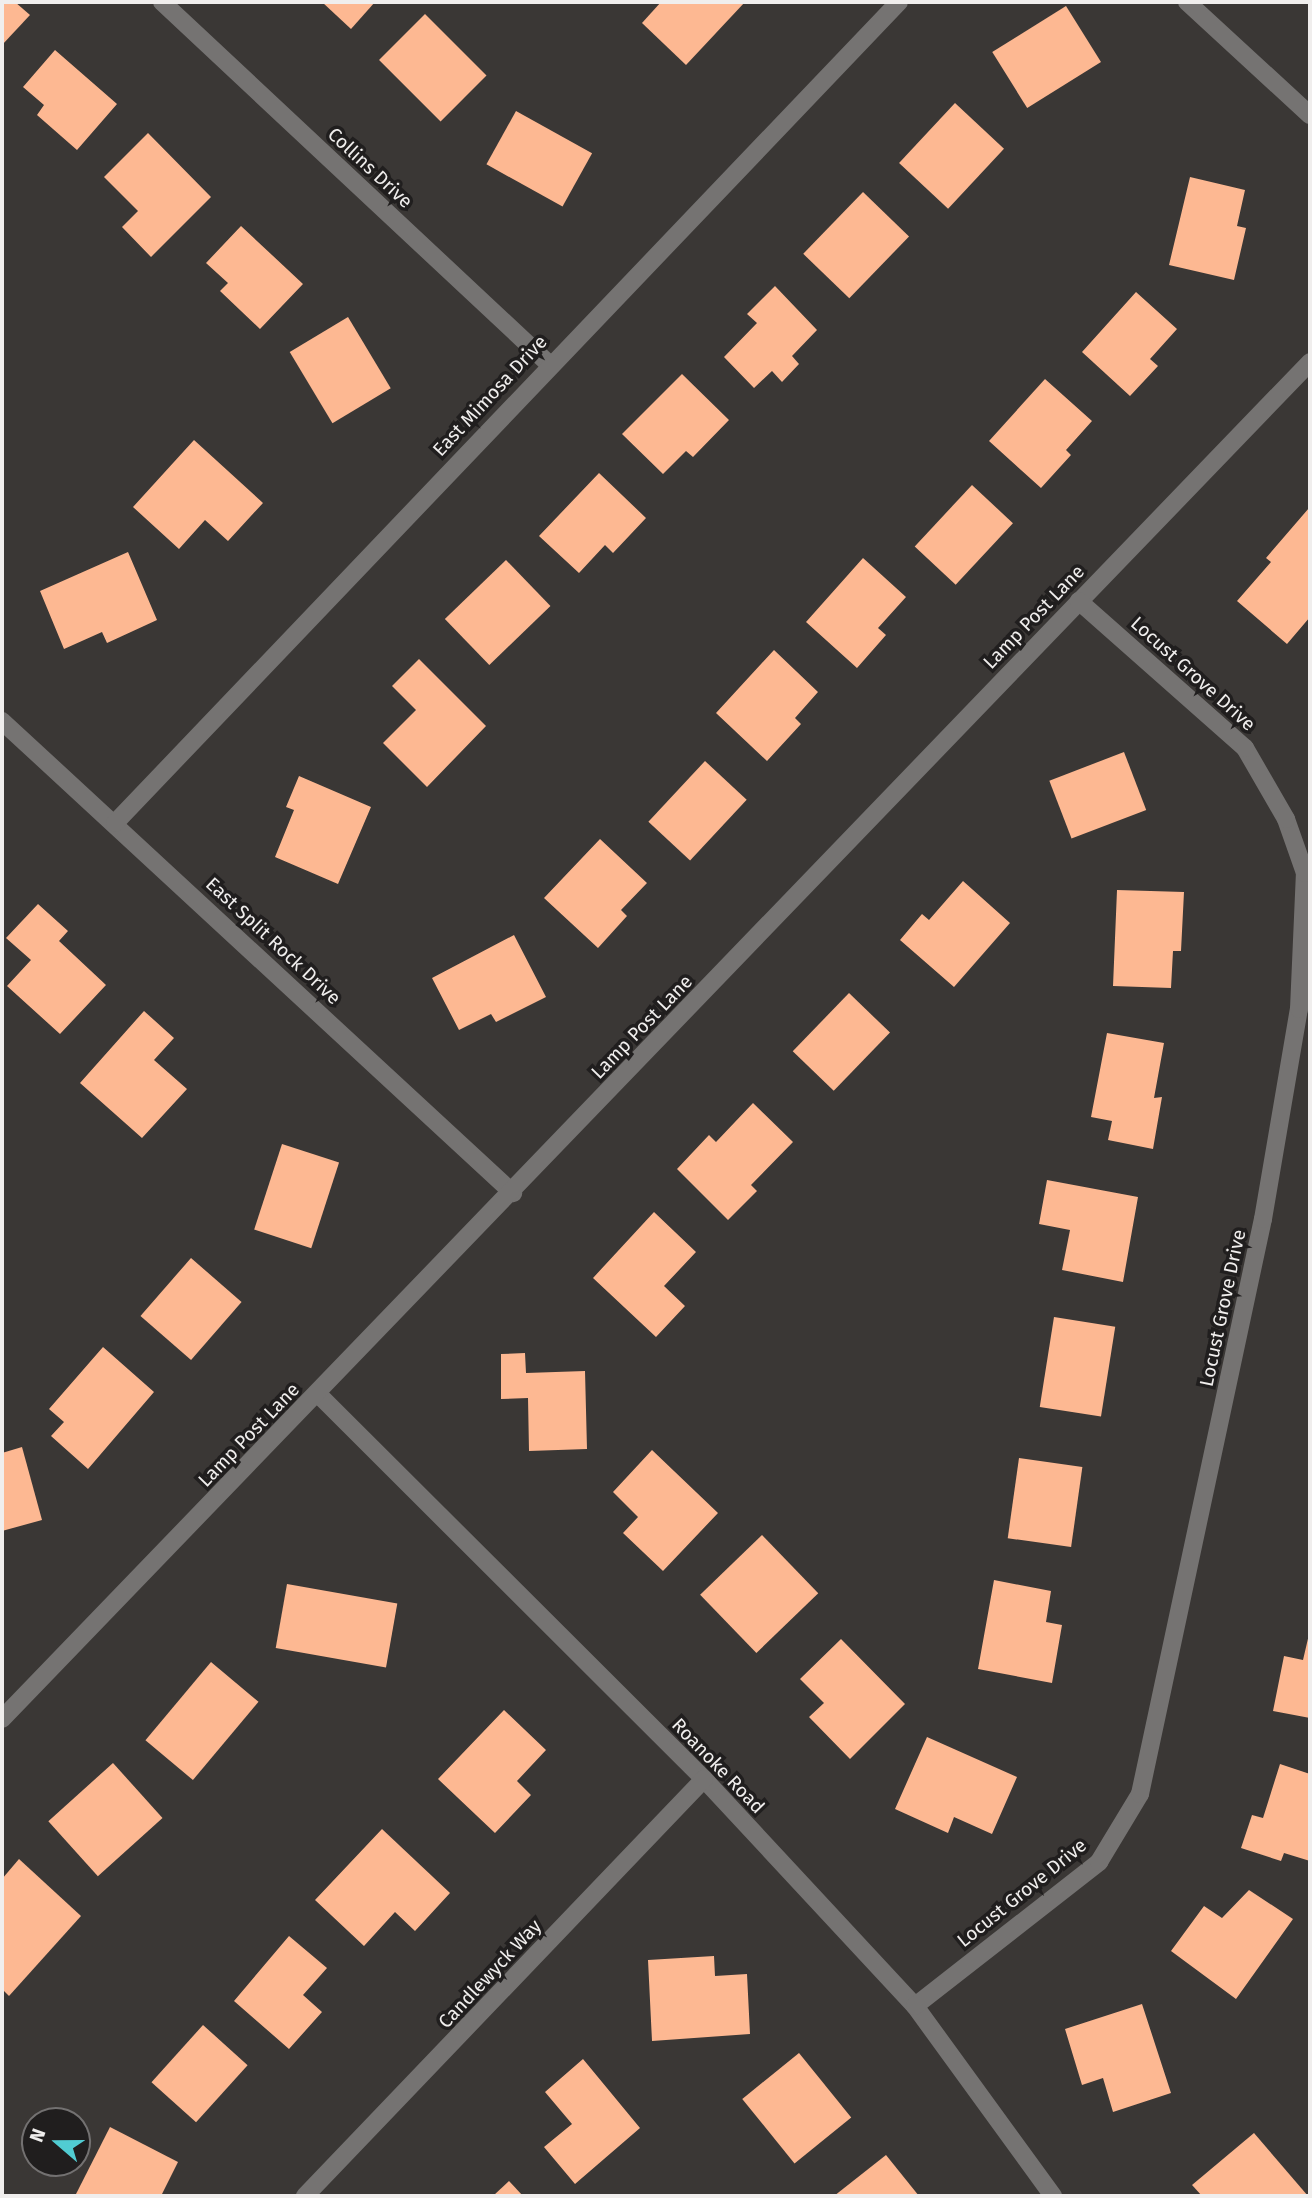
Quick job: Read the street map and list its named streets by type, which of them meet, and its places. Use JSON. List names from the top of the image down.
{
  "streets": {
    "street": [
      "Collins Drive",
      "East Mimosa Drive",
      "Lamp Post Lane",
      "Locust Grove Drive",
      "East Split Rock Drive",
      "Roanoke Road",
      "Candlewyck Way"
    ]
  },
  "crossings": [
    ["Collins Drive", "East Mimosa Drive"],
    ["East Mimosa Drive", "East Split Rock Drive"],
    ["Lamp Post Lane", "Locust Grove Drive"],
    ["Lamp Post Lane", "East Split Rock Drive"],
    ["Lamp Post Lane", "Roanoke Road"],
    ["Locust Grove Drive", "Roanoke Road"],
    ["Roanoke Road", "Candlewyck Way"]
  ],
  "north": "left"
}
